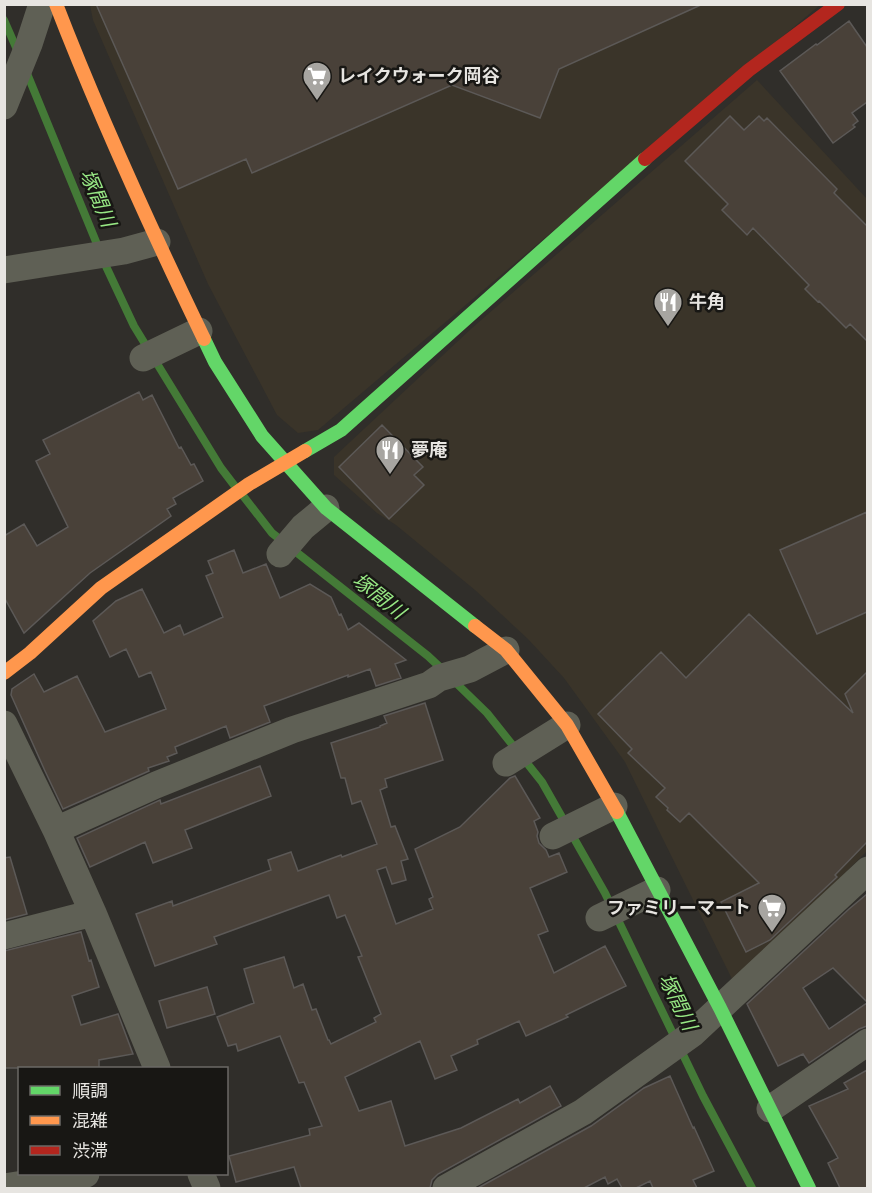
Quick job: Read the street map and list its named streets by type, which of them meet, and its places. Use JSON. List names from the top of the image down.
{
  "water": ["塚間川"],
  "places": {
    "supermarket": ["レイクウォーク岡谷", "ファミリーマート"],
    "restaurant": ["牛角", "夢庵"]
  },
  "legend": ["順調", "混雑", "渋滞"]
}
